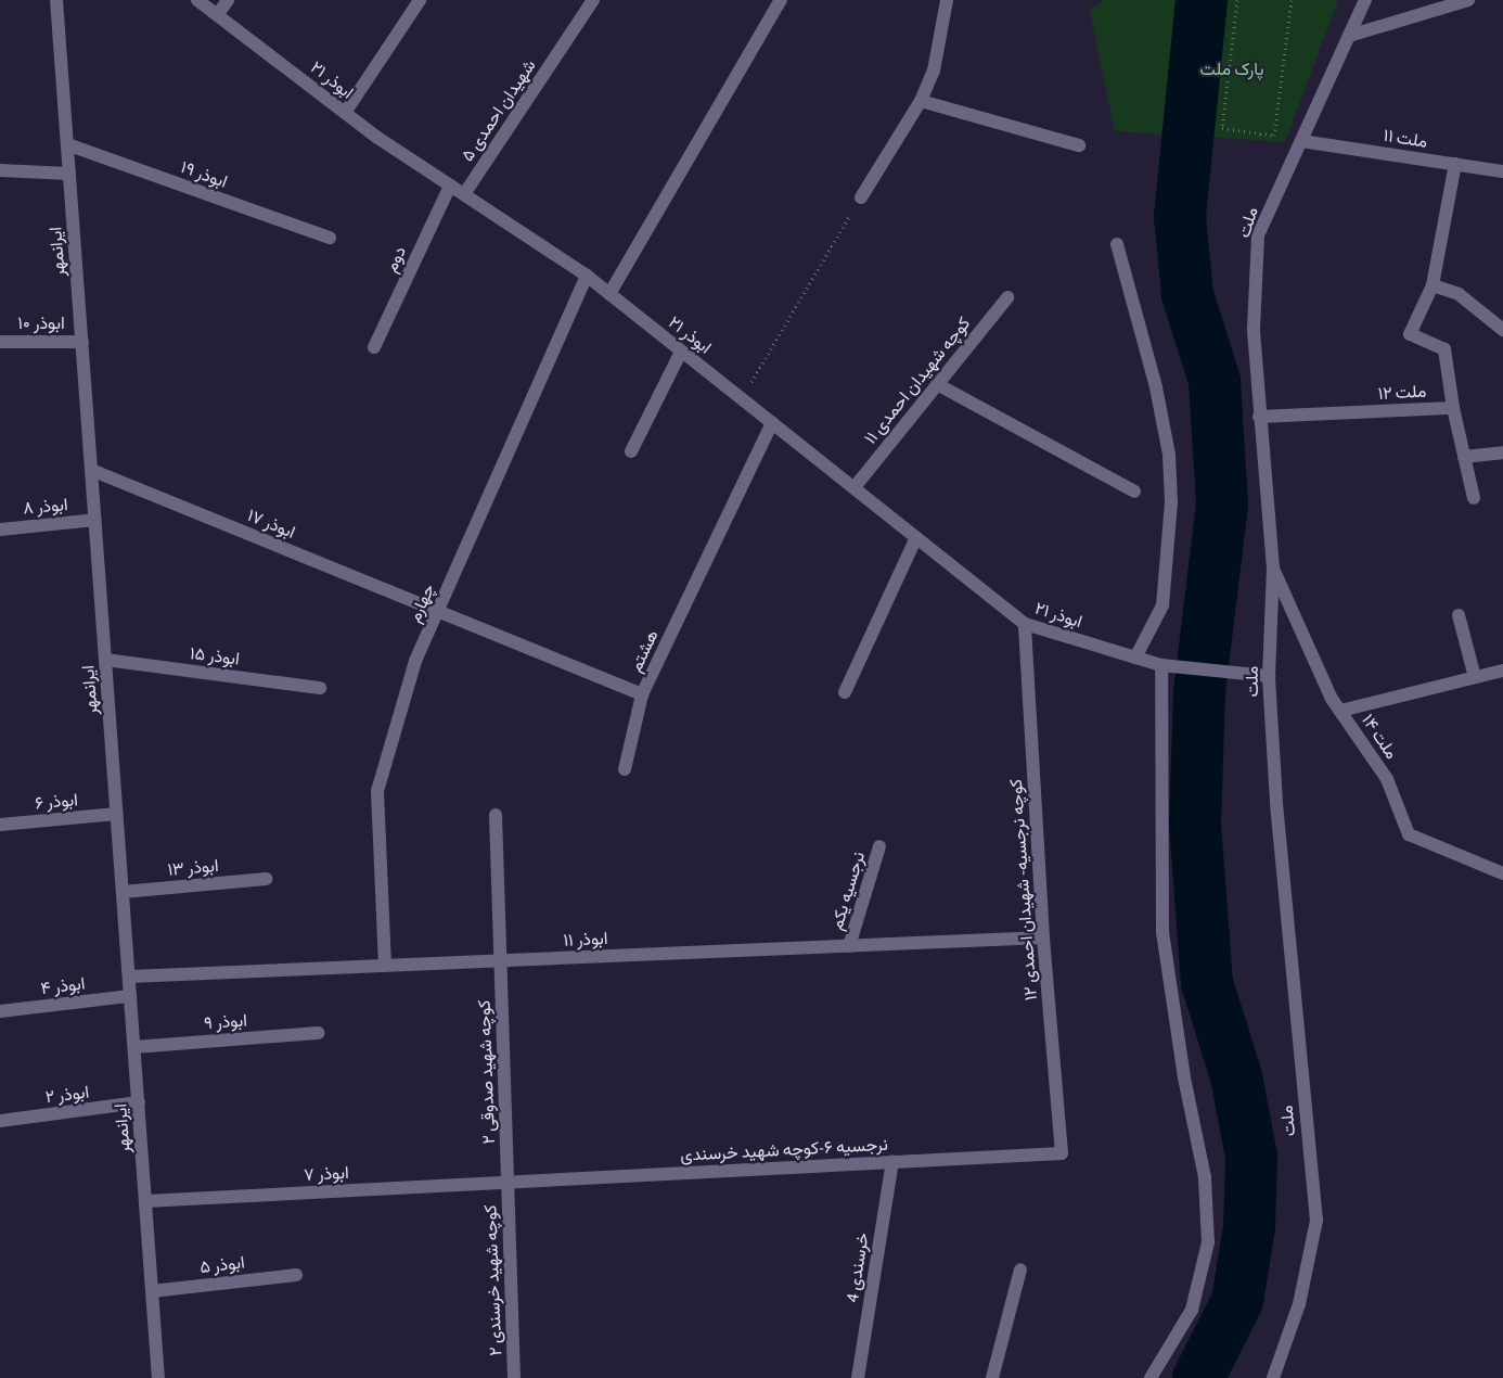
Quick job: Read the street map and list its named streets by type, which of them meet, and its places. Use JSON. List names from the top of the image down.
{
  "streets": {
    "street": [
      "۲۱ ابوذر",
      "شهیدان احمدی ۵",
      "۱۱ ملت",
      "ابوذر ۱۹",
      "ملت",
      "ایرانمهر",
      "دوم",
      "ابوذر ۱۰",
      "کوچه شهیدان احمدی ۱۱",
      "۱۲ ملت",
      "۸ ابوذر",
      "۱۷ ابوذر",
      "چهارم",
      "هشتم",
      "۱۵ ابوذر",
      "۱۴ ملت",
      "ابوذر ۶",
      "۱۳ ابوذر",
      "کوچه نرجسیه- شهیدان احمدی ۱۲",
      "نرجسیه یکم",
      "ابوذر ۱۱",
      "ابوذر ۴",
      "۹ ابوذر",
      "کوچه شهید صدوقی ۲",
      "۲ ابوذر",
      "نرجسیه ۶-کوچه شهید خرسندی",
      "۷ ابوذر",
      "۵ ابوذر",
      "خرسندی 4",
      "کوچه شهید خرسندی ۲"
    ]
  },
  "crossings": [
    ["۲۱ ابوذر", "شهیدان احمدی ۵"],
    ["۲۱ ابوذر", "ملت"],
    ["۲۱ ابوذر", "دوم"],
    ["۲۱ ابوذر", "کوچه شهیدان احمدی ۱۱"],
    ["۲۱ ابوذر", "چهارم"],
    ["۲۱ ابوذر", "هشتم"],
    ["۲۱ ابوذر", "کوچه نرجسیه- شهیدان احمدی ۱۲"],
    ["۱۱ ملت", "ملت"],
    ["ابوذر ۱۹", "ایرانمهر"],
    ["ملت", "۱۲ ملت"],
    ["ملت", "۱۴ ملت"],
    ["ایرانمهر", "ابوذر ۱۰"],
    ["ایرانمهر", "۸ ابوذر"],
    ["ایرانمهر", "۱۷ ابوذر"],
    ["ایرانمهر", "۱۵ ابوذر"],
    ["ایرانمهر", "ابوذر ۶"],
    ["ایرانمهر", "۱۳ ابوذر"],
    ["ایرانمهر", "ابوذر ۱۱"],
    ["ایرانمهر", "ابوذر ۴"],
    ["ایرانمهر", "۹ ابوذر"],
    ["ایرانمهر", "۲ ابوذر"],
    ["ایرانمهر", "۷ ابوذر"],
    ["ایرانمهر", "۵ ابوذر"],
    ["۱۷ ابوذر", "چهارم"],
    ["۱۷ ابوذر", "هشتم"],
    ["چهارم", "هشتم"],
    ["چهارم", "ابوذر ۱۱"],
    ["کوچه نرجسیه- شهیدان احمدی ۱۲", "ابوذر ۱۱"],
    ["کوچه نرجسیه- شهیدان احمدی ۱۲", "نرجسیه ۶-کوچه شهید خرسندی"],
    ["نرجسیه یکم", "ابوذر ۱۱"],
    ["ابوذر ۱۱", "کوچه شهید صدوقی ۲"],
    ["کوچه شهید صدوقی ۲", "نرجسیه ۶-کوچه شهید خرسندی"],
    ["کوچه شهید صدوقی ۲", "۷ ابوذر"],
    ["کوچه شهید صدوقی ۲", "کوچه شهید خرسندی ۲"],
    ["نرجسیه ۶-کوچه شهید خرسندی", "۷ ابوذر"],
    ["نرجسیه ۶-کوچه شهید خرسندی", "خرسندی 4"],
    ["نرجسیه ۶-کوچه شهید خرسندی", "کوچه شهید خرسندی ۲"],
    ["۷ ابوذر", "کوچه شهید خرسندی ۲"]
  ],
  "parks": ["پارک ملت"]
}
